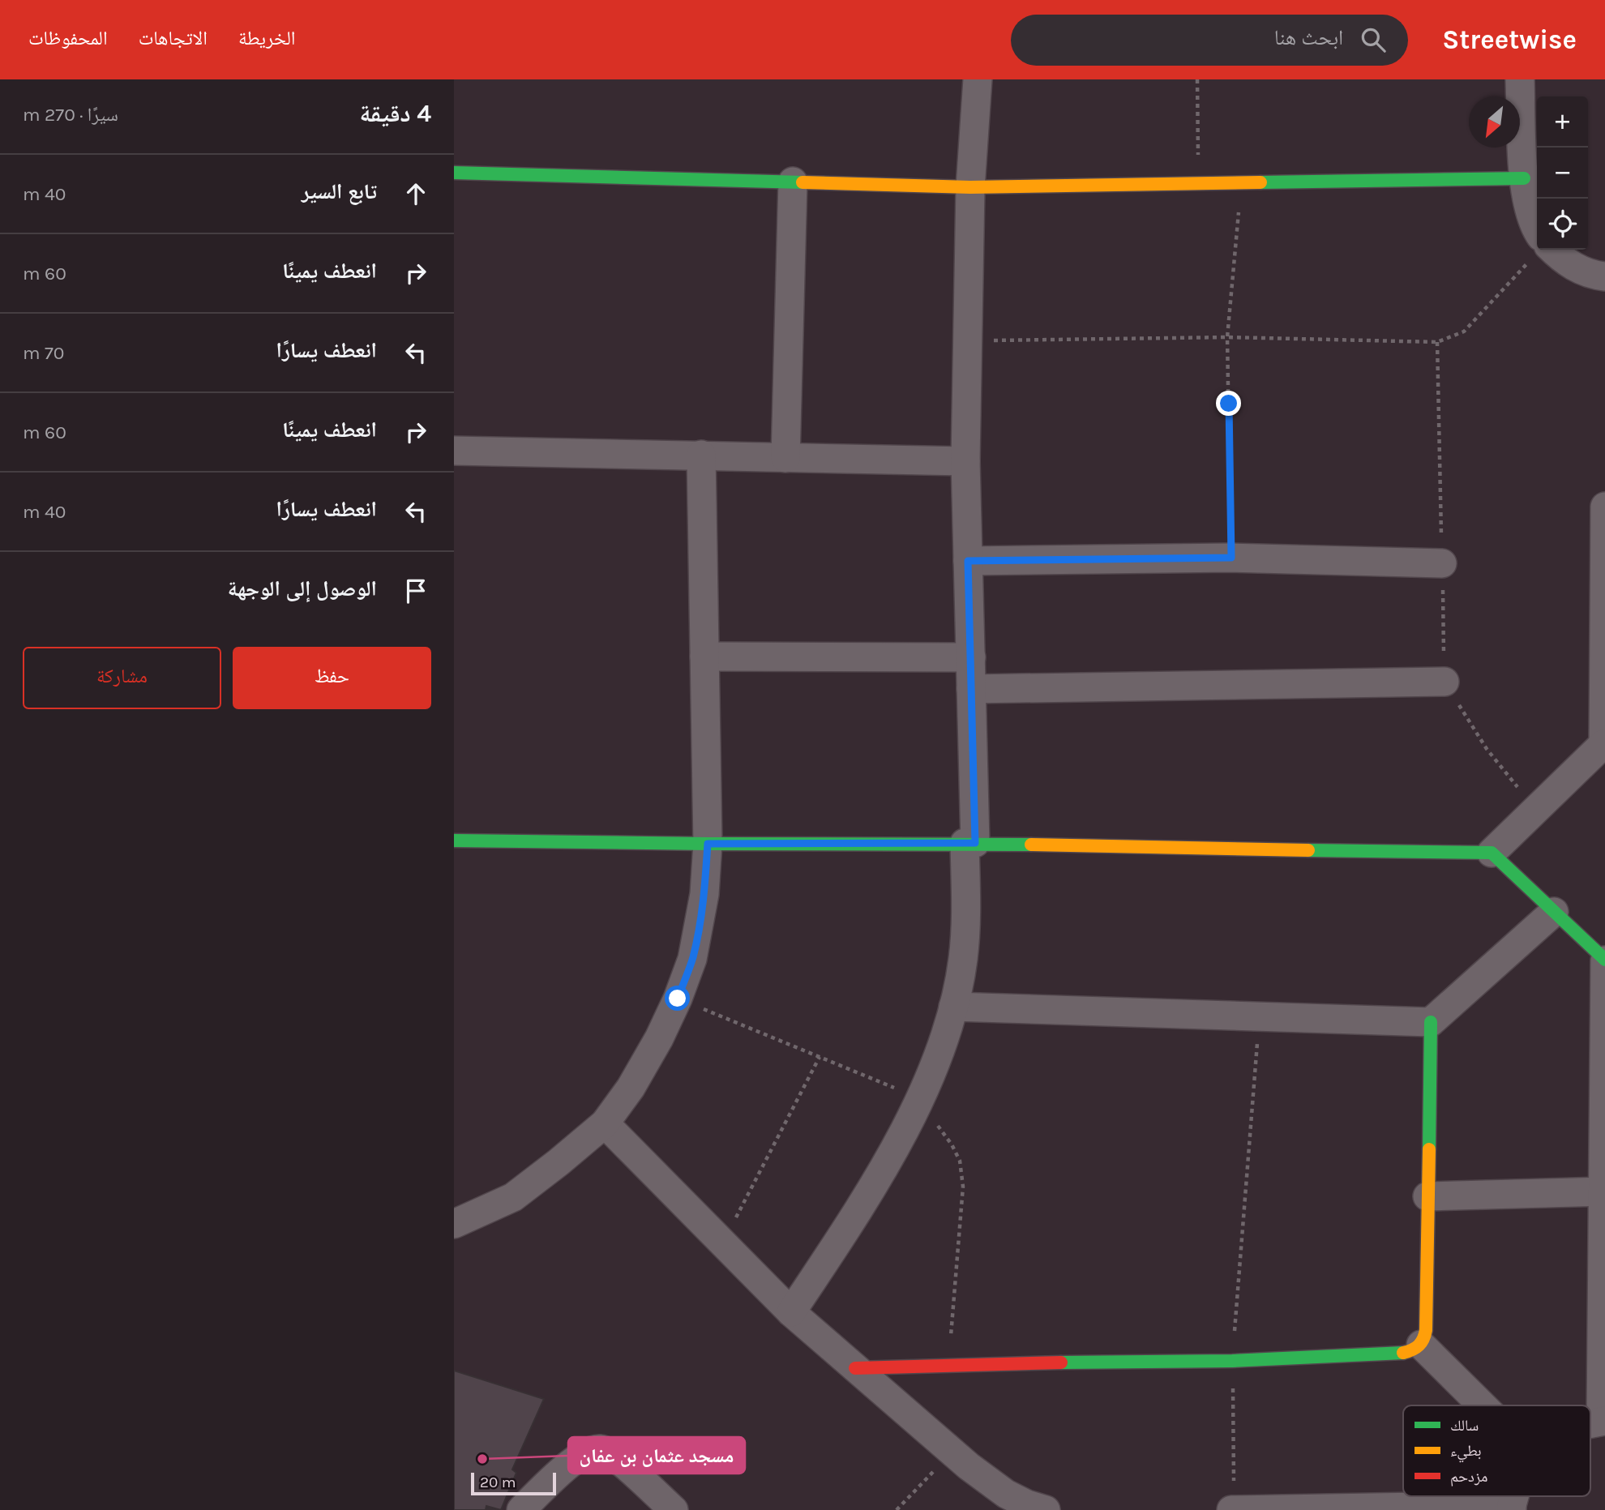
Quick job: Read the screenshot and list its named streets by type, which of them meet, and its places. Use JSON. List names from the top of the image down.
{
  "places": ["مسجد عثمان بن عفان"],
  "legend": ["سالك", "بطيء", "مزدحم"],
  "scale_bar": "20 m",
  "north": "bottom left",
  "page": {
    "header": "Streetwise",
    "search": "ابحث هنا",
    "nav": ["الخريطة", "الاتجاهات", "المحفوظات"],
    "heading": ["4 دقيقة", "سيرًا · 270 m"],
    "map_buttons": ["+", "−"],
    "list": [
      ["تابع السير", "40 m"],
      ["انعطف يمينًا", "60 m"],
      ["انعطف يسارًا", "70 m"],
      ["انعطف يمينًا", "60 m"],
      ["انعطف يسارًا", "40 m"],
      "الوصول إلى الوجهة"
    ],
    "buttons": ["حفظ", "مشاركة"],
    "scale": "20 m"
  }
}
